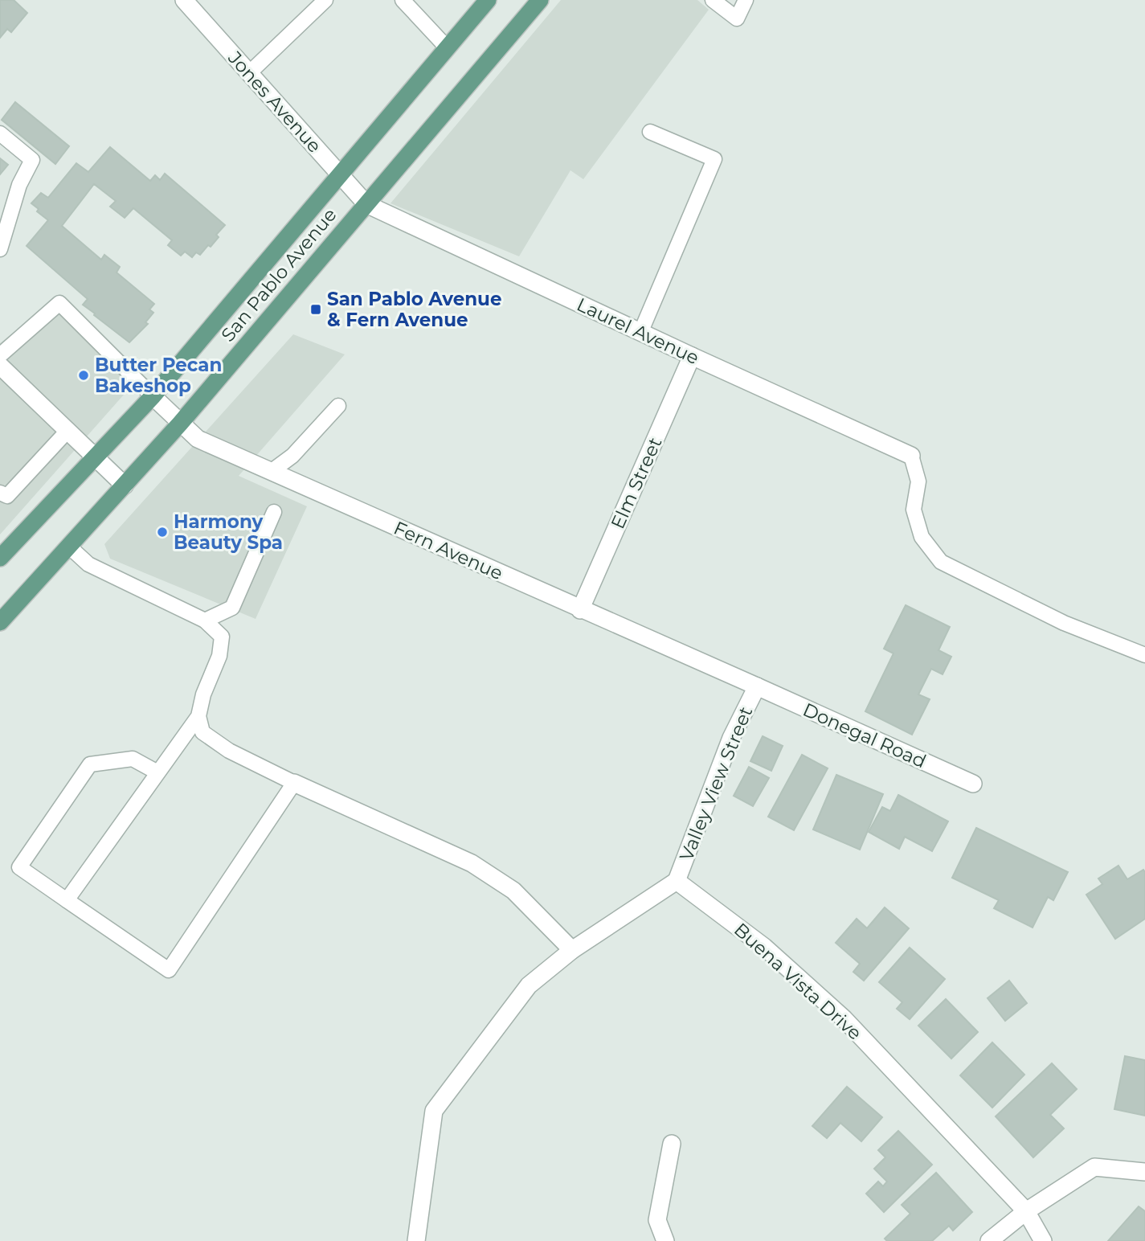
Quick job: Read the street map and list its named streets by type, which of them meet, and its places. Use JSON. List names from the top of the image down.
{
  "streets": {
    "main road": ["San Pablo Avenue"],
    "street": [
      "Jones Avenue",
      "Laurel Avenue",
      "Elm Street",
      "Fern Avenue",
      "Donegal Road",
      "Valley View Street",
      "Buena Vista Drive"
    ]
  },
  "crossings": [
    ["Jones Avenue", "San Pablo Avenue"],
    ["Jones Avenue", "Laurel Avenue"],
    ["San Pablo Avenue", "Laurel Avenue"],
    ["San Pablo Avenue", "Fern Avenue"],
    ["Laurel Avenue", "Elm Street"],
    ["Elm Street", "Fern Avenue"],
    ["Fern Avenue", "Donegal Road"],
    ["Fern Avenue", "Valley View Street"],
    ["Donegal Road", "Valley View Street"],
    ["Valley View Street", "Buena Vista Drive"]
  ],
  "places": {
    "transit": ["San Pablo Avenue & Fern Avenue"],
    "other": ["Butter Pecan Bakeshop", "Harmony Beauty Spa"]
  }
}
